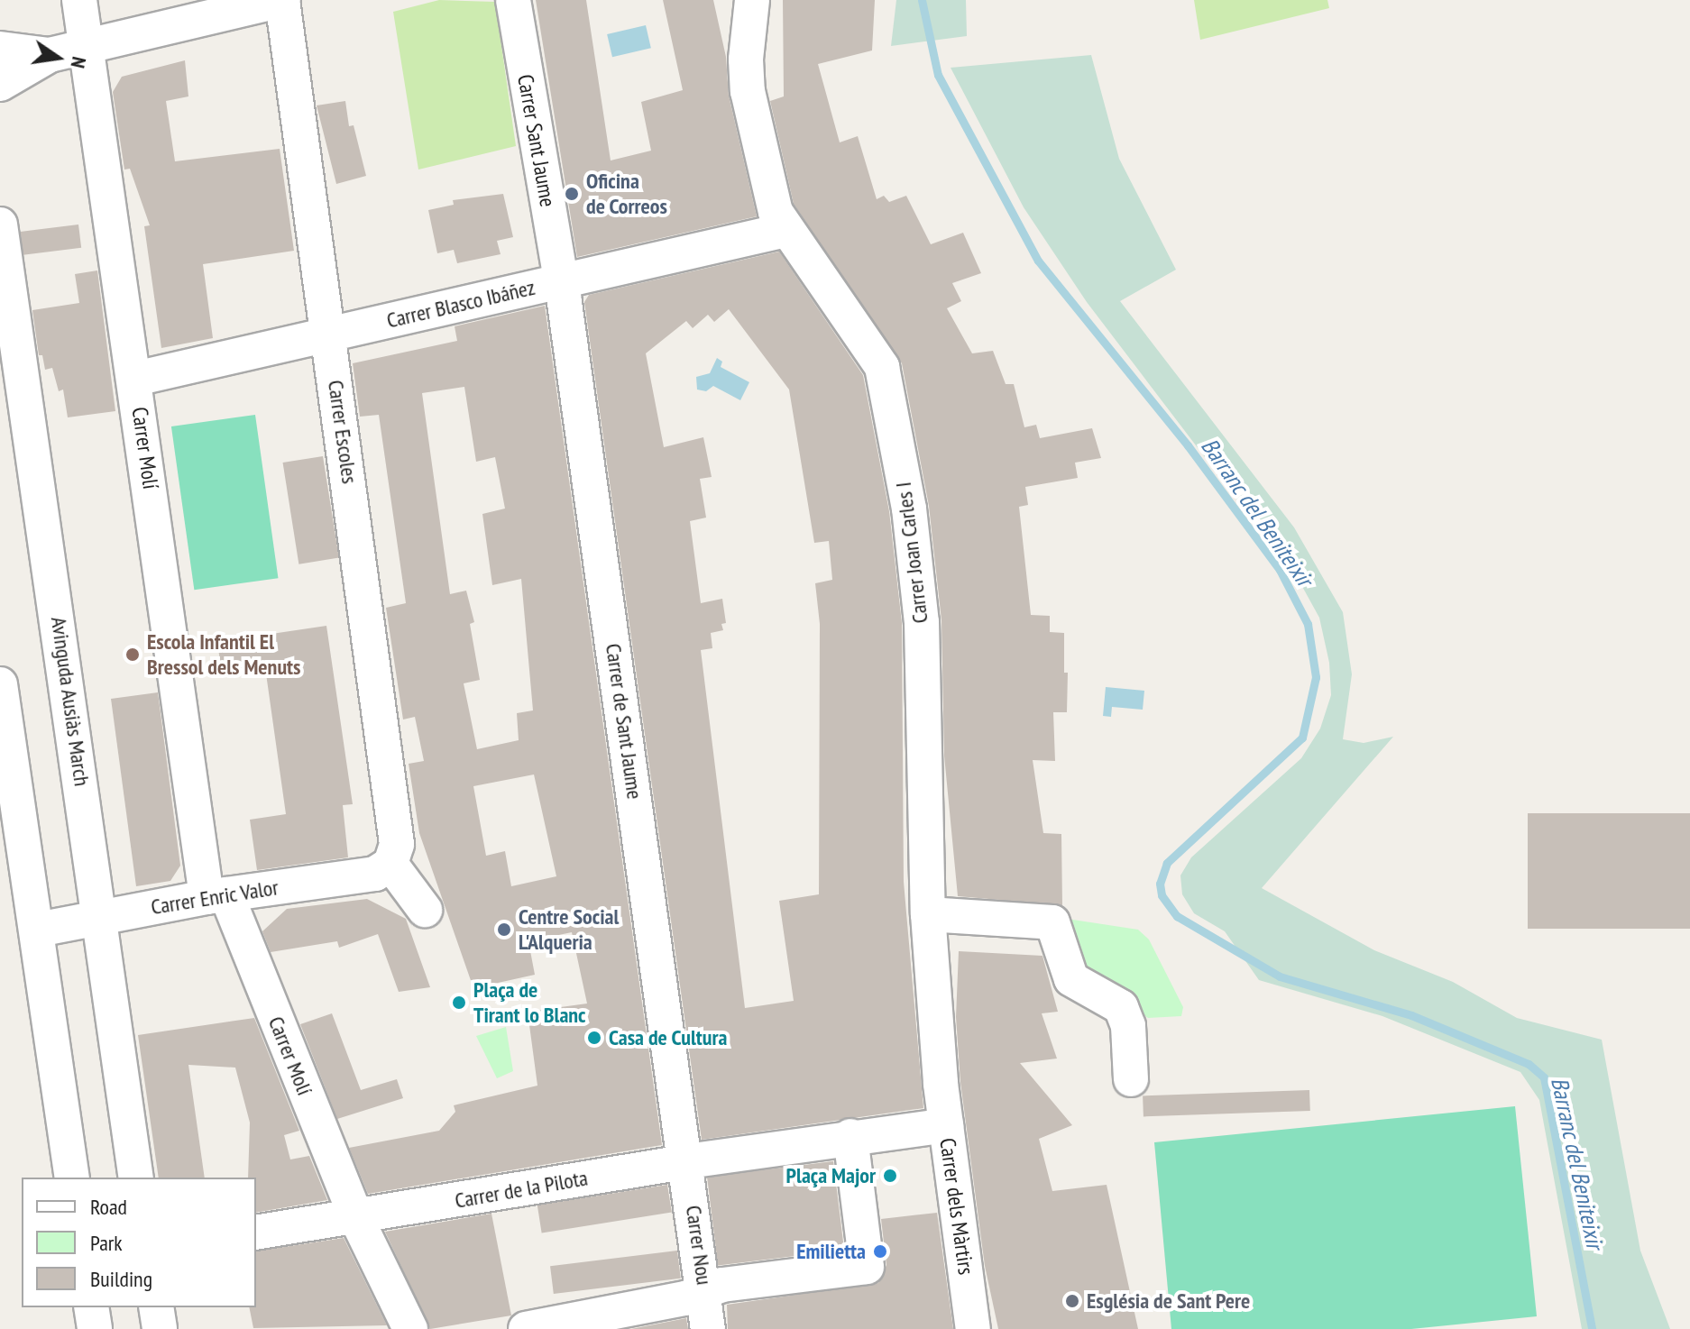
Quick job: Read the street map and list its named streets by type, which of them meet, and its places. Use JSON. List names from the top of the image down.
{
  "streets": {
    "street": [
      "Carrer Sant Jaume",
      "Carrer Blasco Ibáñez",
      "Carrer Escoles",
      "Carrer Molí",
      "Carrer Joan Carles I",
      "Avinguda Ausiàs March",
      "Carrer de Sant Jaume",
      "Carrer Enric Valor",
      "Carrer de la Pilota",
      "Carrer dels Màrtirs",
      "Carrer Nou"
    ]
  },
  "crossings": [
    ["Carrer Sant Jaume", "Carrer Blasco Ibáñez"],
    ["Carrer Sant Jaume", "Carrer de Sant Jaume"],
    ["Carrer Blasco Ibáñez", "Carrer Escoles"],
    ["Carrer Blasco Ibáñez", "Carrer Molí"],
    ["Carrer Blasco Ibáñez", "Carrer Joan Carles I"],
    ["Carrer Blasco Ibáñez", "Carrer de Sant Jaume"],
    ["Carrer Escoles", "Carrer Enric Valor"],
    ["Carrer Molí", "Carrer Enric Valor"],
    ["Carrer Molí", "Carrer de la Pilota"],
    ["Carrer Joan Carles I", "Carrer dels Màrtirs"],
    ["Avinguda Ausiàs March", "Carrer Enric Valor"],
    ["Carrer de Sant Jaume", "Carrer de la Pilota"],
    ["Carrer de Sant Jaume", "Carrer Nou"],
    ["Carrer de la Pilota", "Carrer Nou"]
  ],
  "water": ["Barranc del Beniteixir"],
  "places": [
    "Oficina de Correos",
    "Escola Infantil El Bressol dels Menuts",
    "Centre Social L'Alqueria",
    "Plaça de Tirant lo Blanc",
    "Casa de Cultura",
    "Plaça Major",
    "Emilietta",
    "Església de Sant Pere"
  ],
  "legend": ["Road", "Park", "Building"],
  "north": "right"
}
